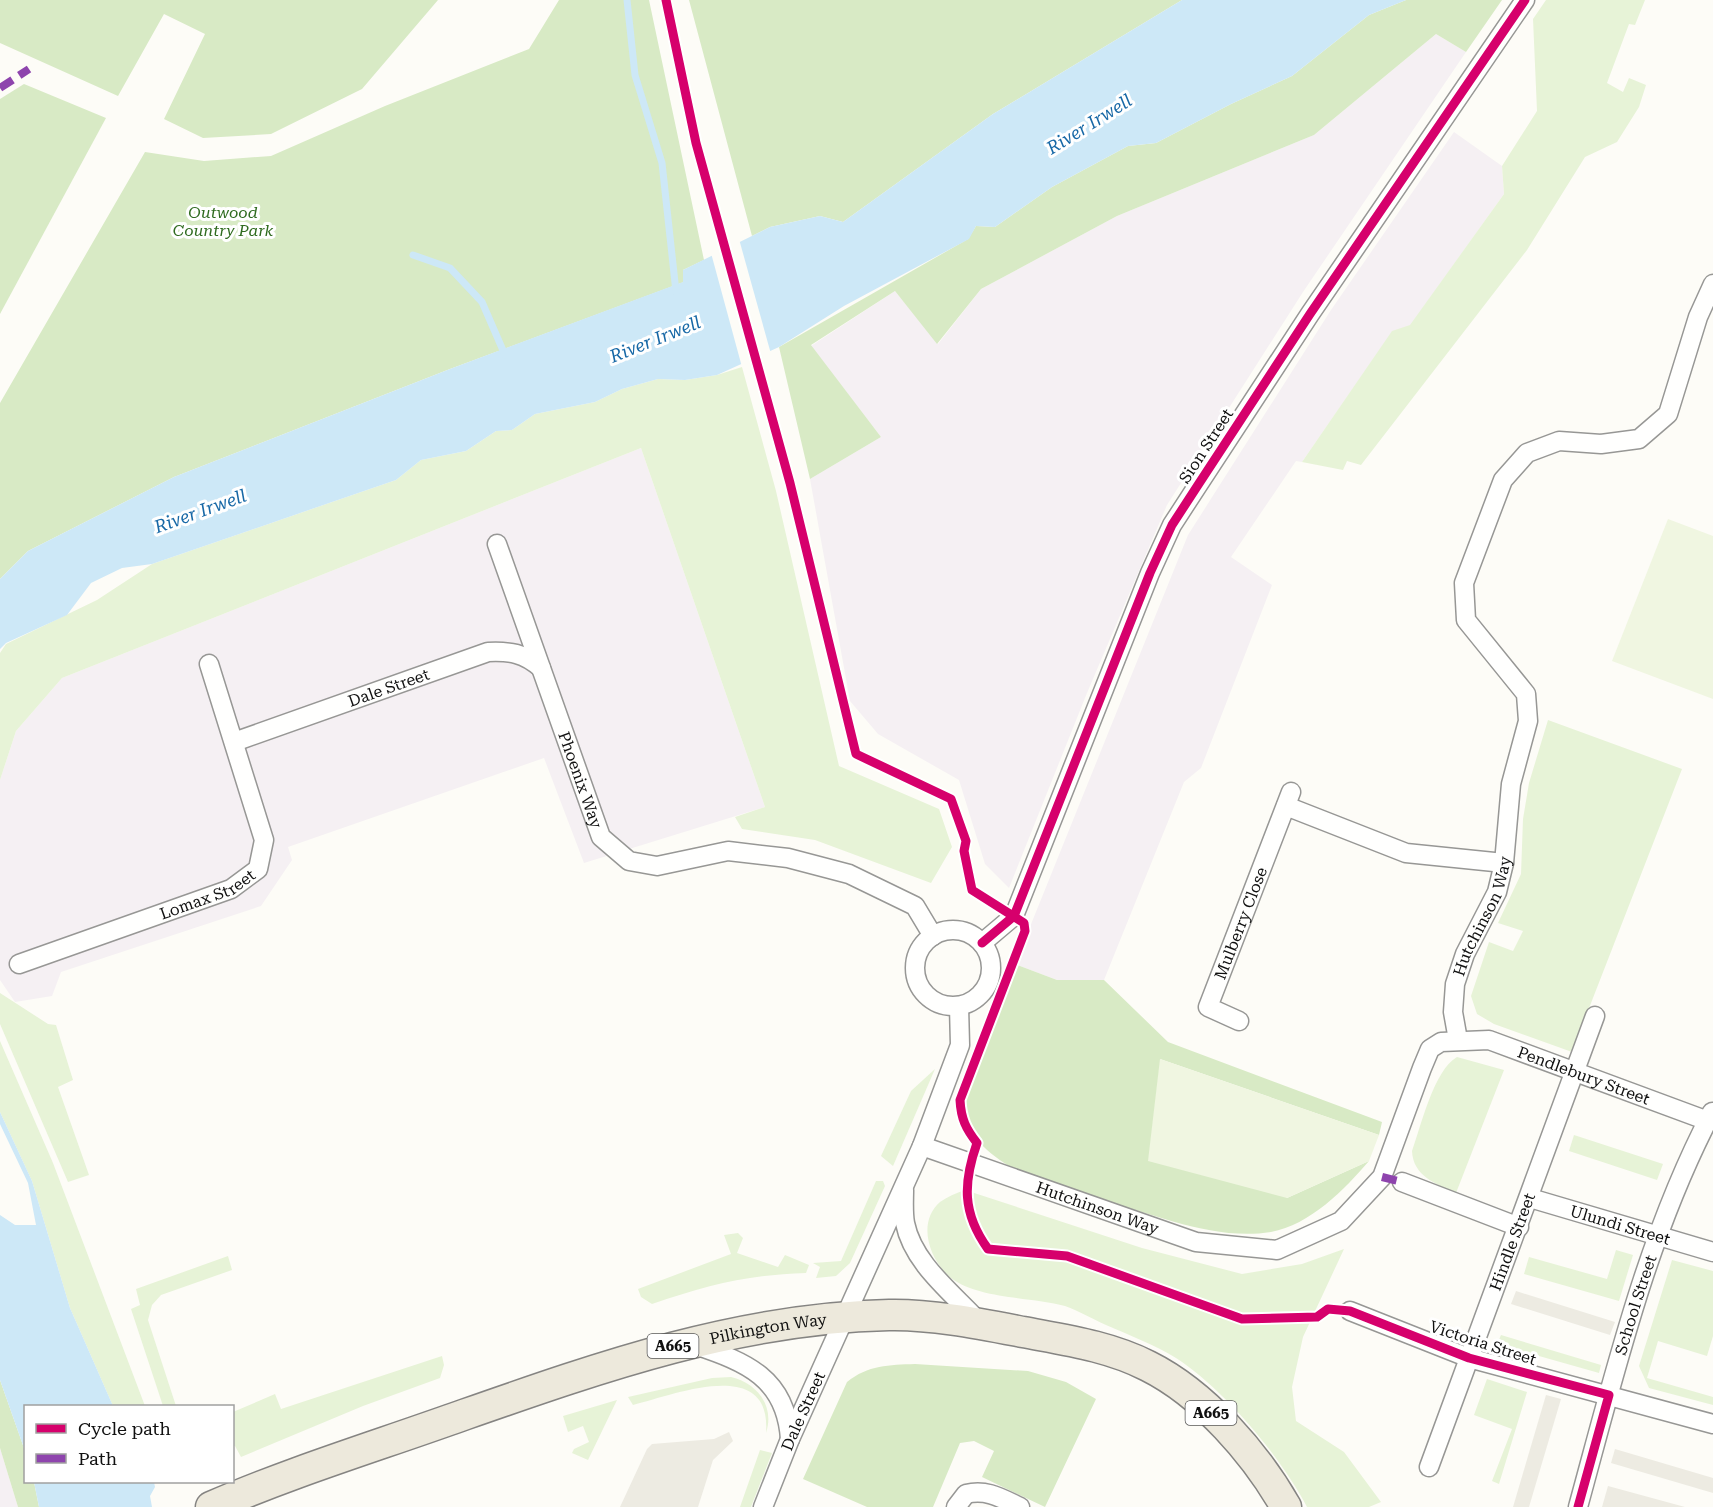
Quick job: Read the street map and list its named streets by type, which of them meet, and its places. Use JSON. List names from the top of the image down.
{
  "streets": {
    "main road": ["Pilkington Way", "A665"],
    "street": [
      "Sion Street",
      "Dale Street",
      "Phoenix Way",
      "Lomax Street",
      "Hutchinson Way",
      "Mulberry Close",
      "Pendlebury Street",
      "Ulundi Street",
      "Hindle Street",
      "School Street",
      "Victoria Street"
    ]
  },
  "crossings": [
    ["Sion Street", "Dale Street"],
    ["Sion Street", "Phoenix Way"],
    ["Dale Street", "Phoenix Way"],
    ["Dale Street", "Lomax Street"],
    ["Dale Street", "Hutchinson Way"],
    ["Dale Street", "Pilkington Way"],
    ["Hutchinson Way", "Mulberry Close"],
    ["Hutchinson Way", "Pendlebury Street"],
    ["Pendlebury Street", "Hindle Street"],
    ["Pendlebury Street", "School Street"],
    ["Ulundi Street", "Hindle Street"],
    ["Ulundi Street", "School Street"],
    ["Hindle Street", "Victoria Street"],
    ["School Street", "Victoria Street"]
  ],
  "water": ["River Irwell"],
  "parks": ["Outwood Country Park"],
  "legend": ["Cycle path", "Path"]
}
